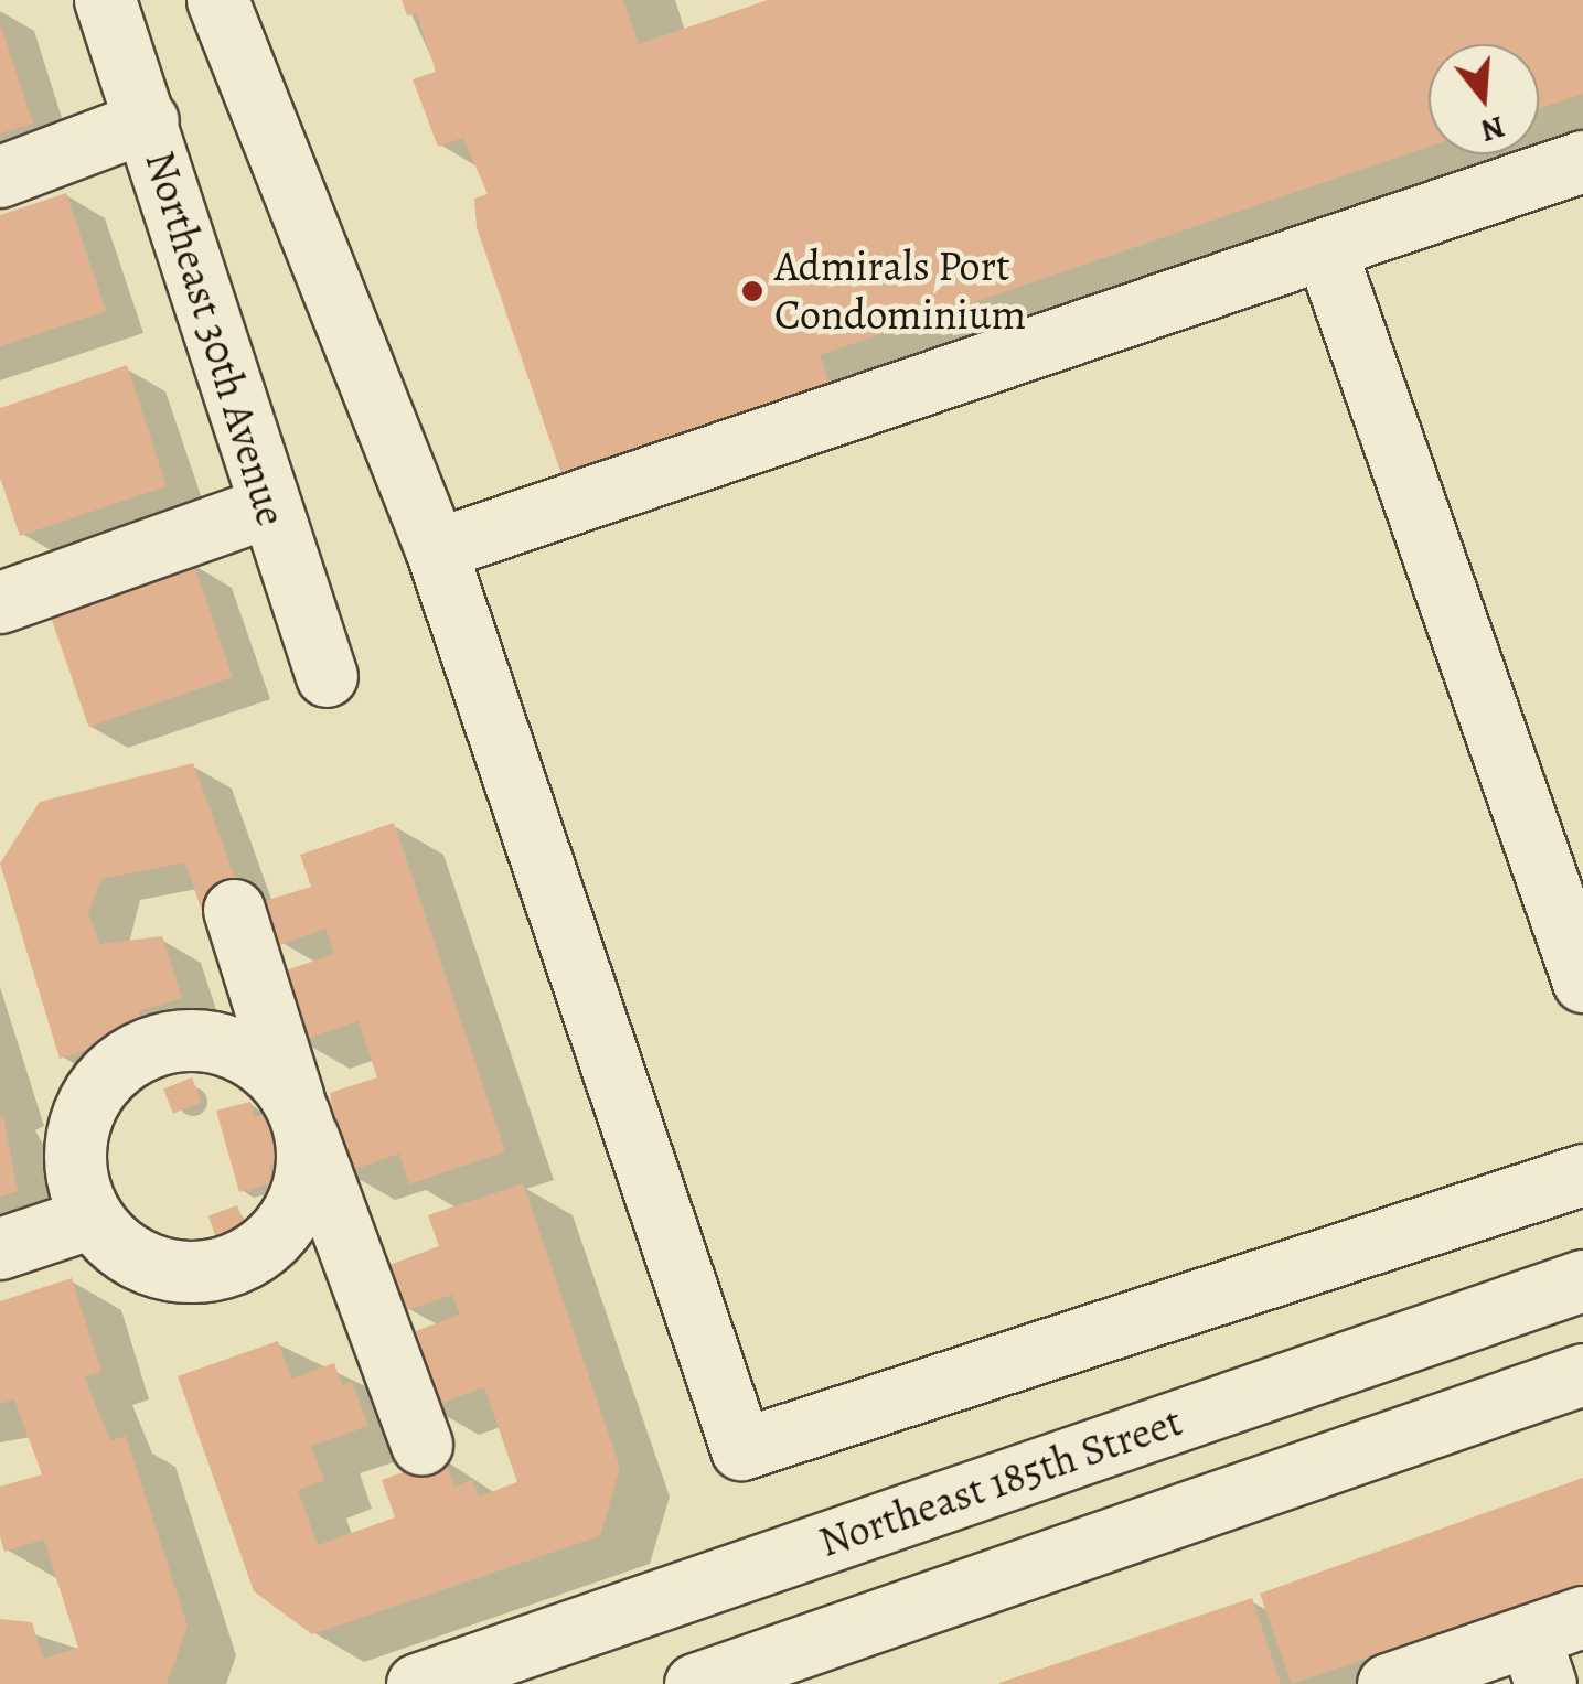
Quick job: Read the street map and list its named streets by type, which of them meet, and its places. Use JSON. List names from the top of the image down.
{
  "streets": {
    "street": ["Northeast 30th Avenue", "Northeast 185th Street"]
  },
  "places": ["Admirals Port Condominium"],
  "north": "bottom"
}
